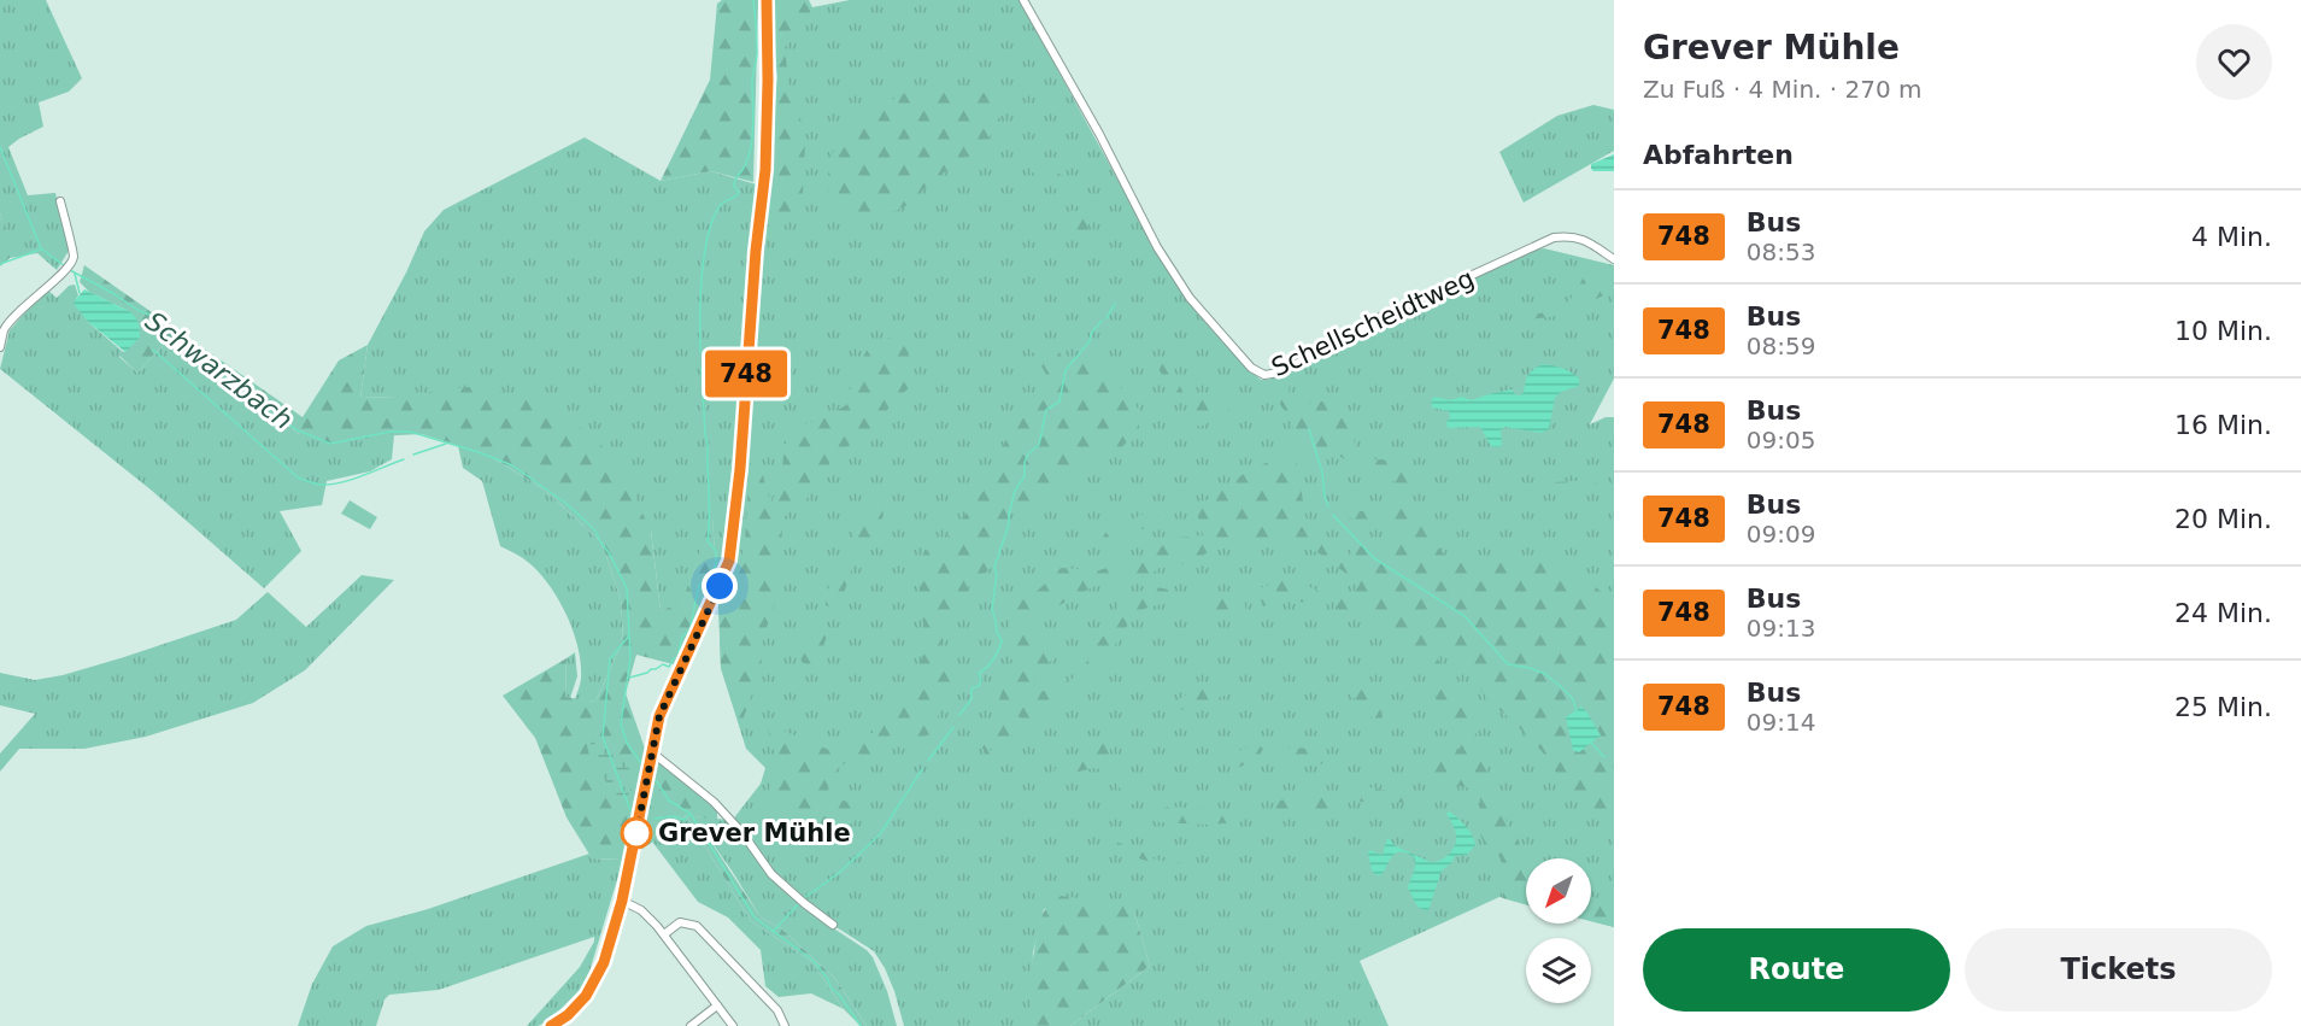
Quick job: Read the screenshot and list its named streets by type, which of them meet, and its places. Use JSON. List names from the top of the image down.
{
  "streets": {
    "street": ["Schellscheidtweg"]
  },
  "water": ["Schwarzbach"],
  "places": ["Grever Mühle"],
  "lines": ["bus line 748"],
  "north": "bottom left",
  "page": {
    "on_map": "748",
    "heading": [
      ["Grever Mühle", "Zu Fuß · 4 Min. · 270 m"],
      "Abfahrten"
    ],
    "list": [
      {
        "mark": "748",
        "name": "Bus",
        "note": "08:53",
        "value": "4 Min."
      },
      {
        "mark": "748",
        "name": "Bus",
        "note": "08:59",
        "value": "10 Min."
      },
      {
        "mark": "748",
        "name": "Bus",
        "note": "09:05",
        "value": "16 Min."
      },
      {
        "mark": "748",
        "name": "Bus",
        "note": "09:09",
        "value": "20 Min."
      },
      {
        "mark": "748",
        "name": "Bus",
        "note": "09:13",
        "value": "24 Min."
      },
      {
        "mark": "748",
        "name": "Bus",
        "note": "09:14",
        "value": "25 Min."
      }
    ],
    "buttons": ["Route", "Tickets"]
  }
}
